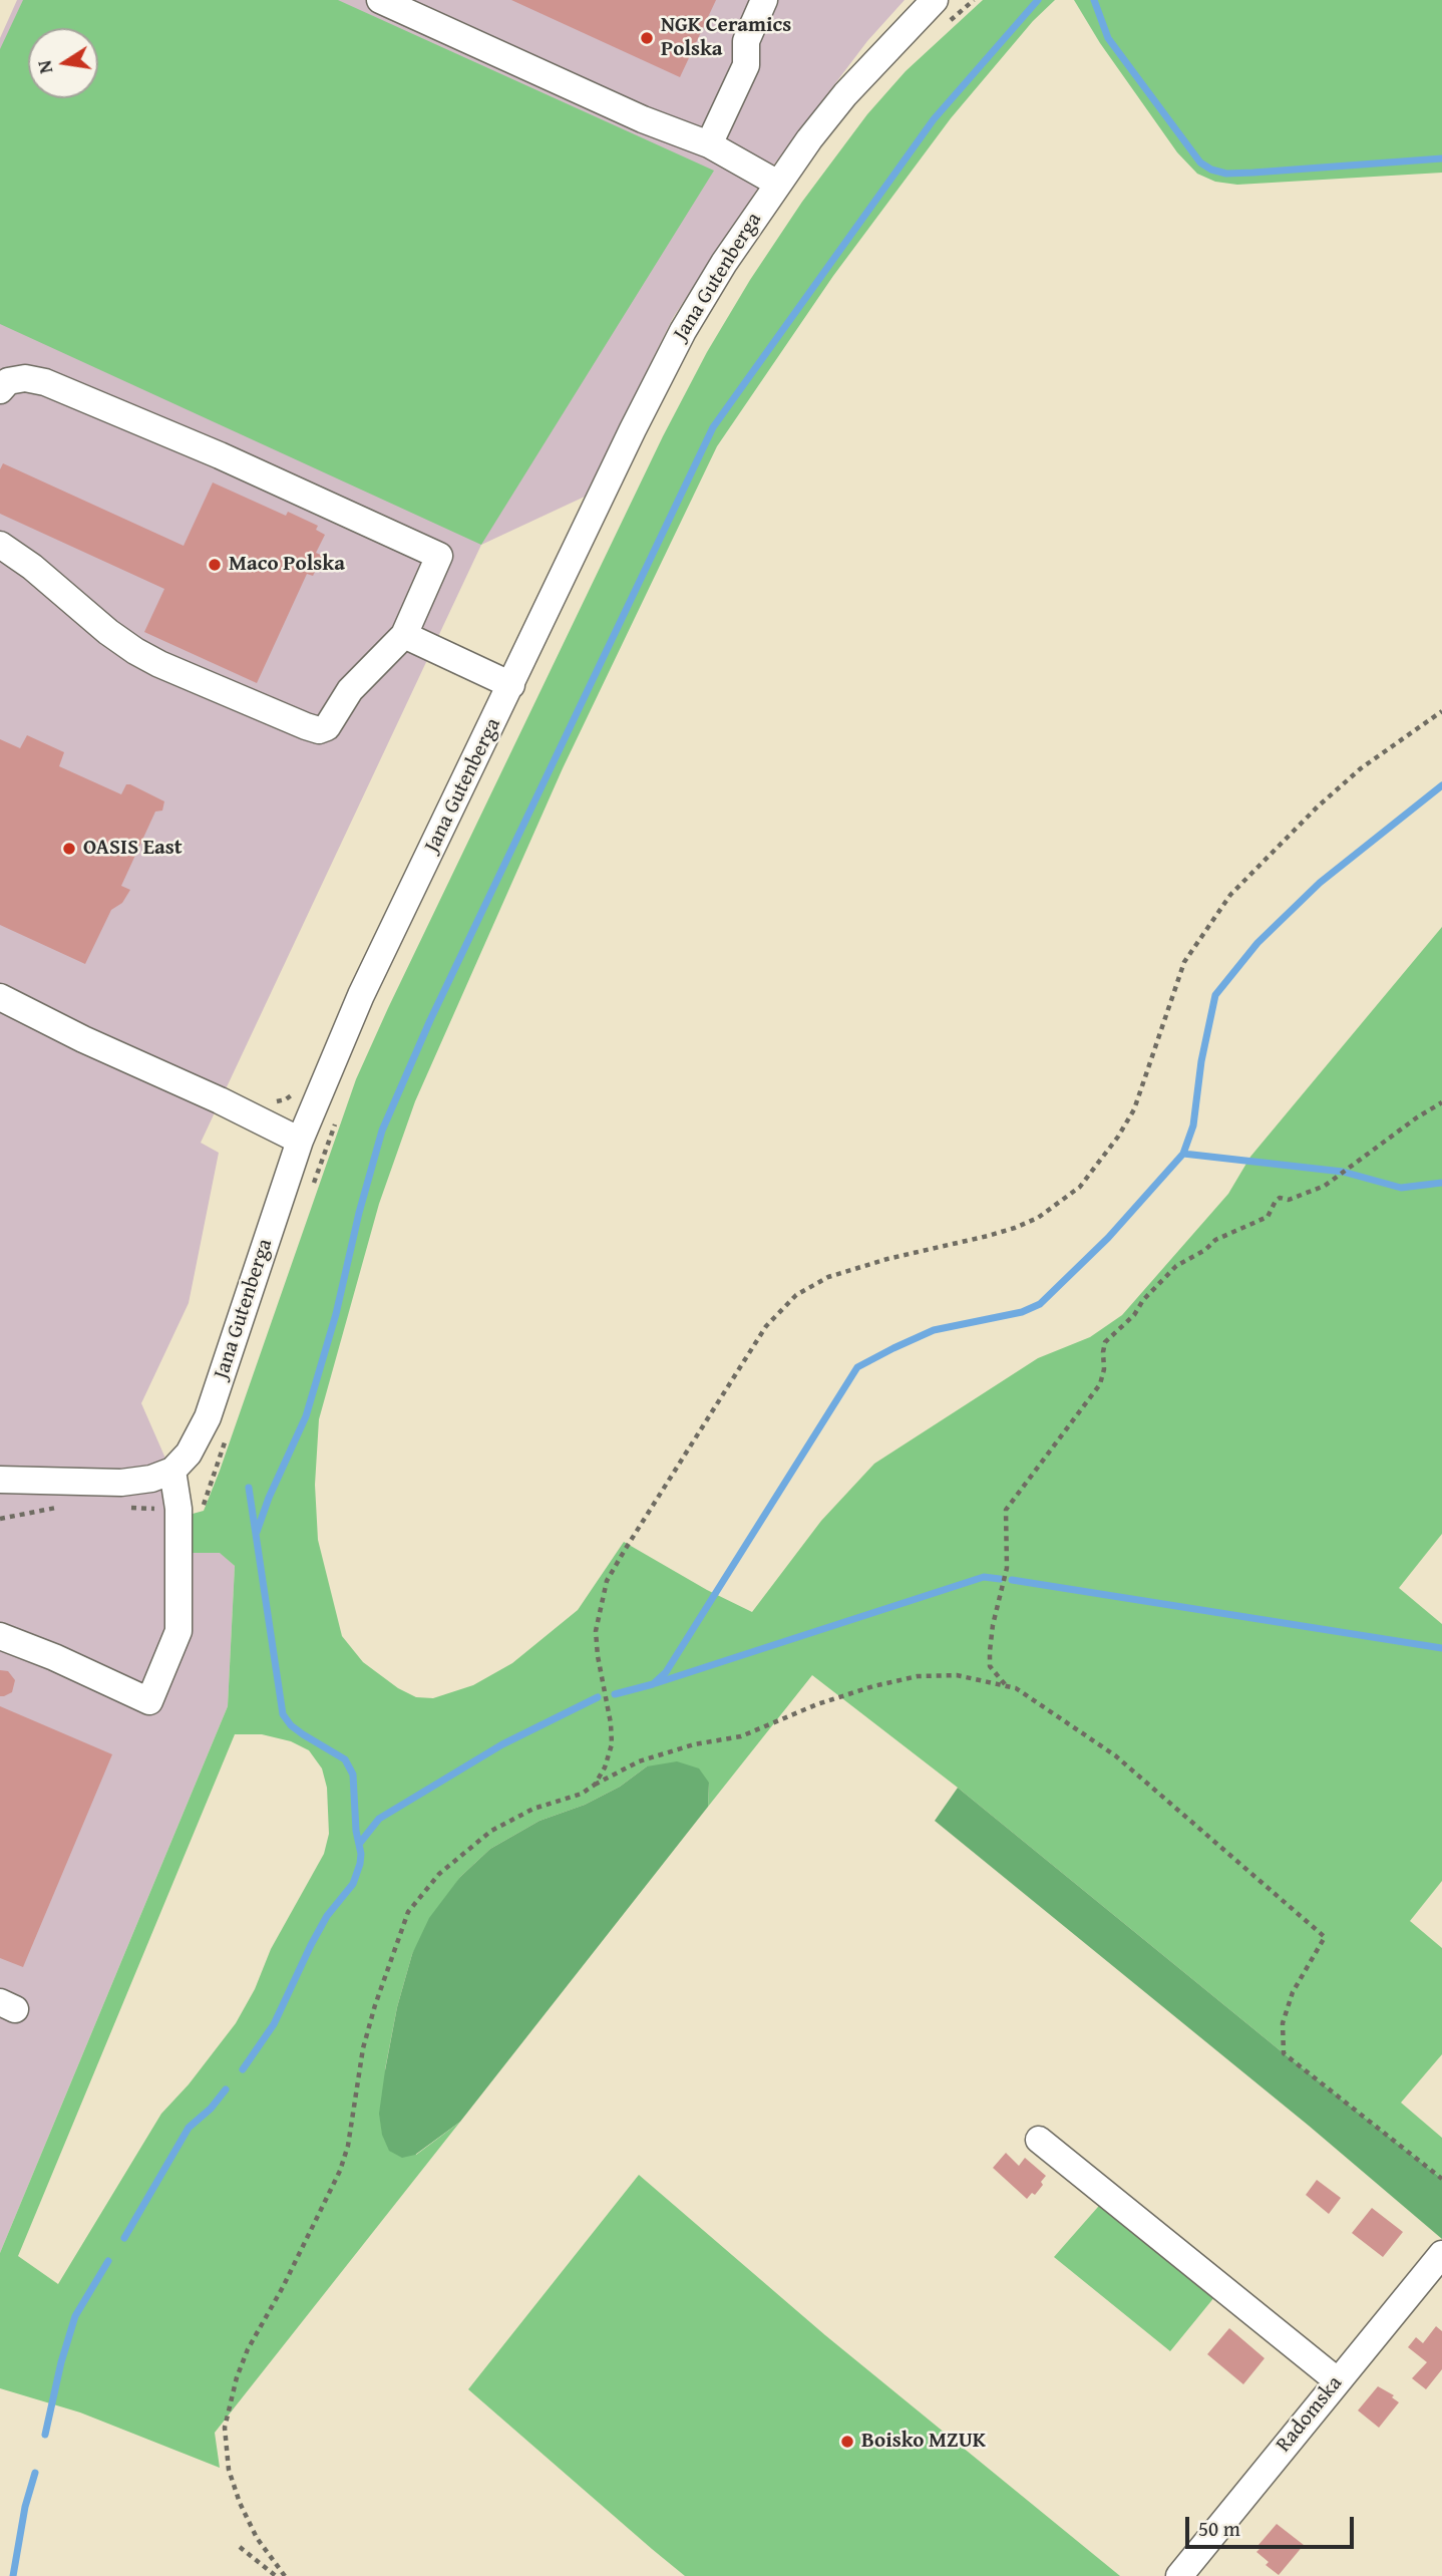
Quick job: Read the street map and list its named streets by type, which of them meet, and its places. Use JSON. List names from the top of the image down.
{
  "streets": {
    "street": ["Jana Gutenberga", "Radomska"]
  },
  "places": [
    "NGK Ceramics Polska",
    "Maco Polska",
    "OASIS East",
    "Boisko MZUK"
  ],
  "scale_bar": "50 m",
  "north": "left"
}
